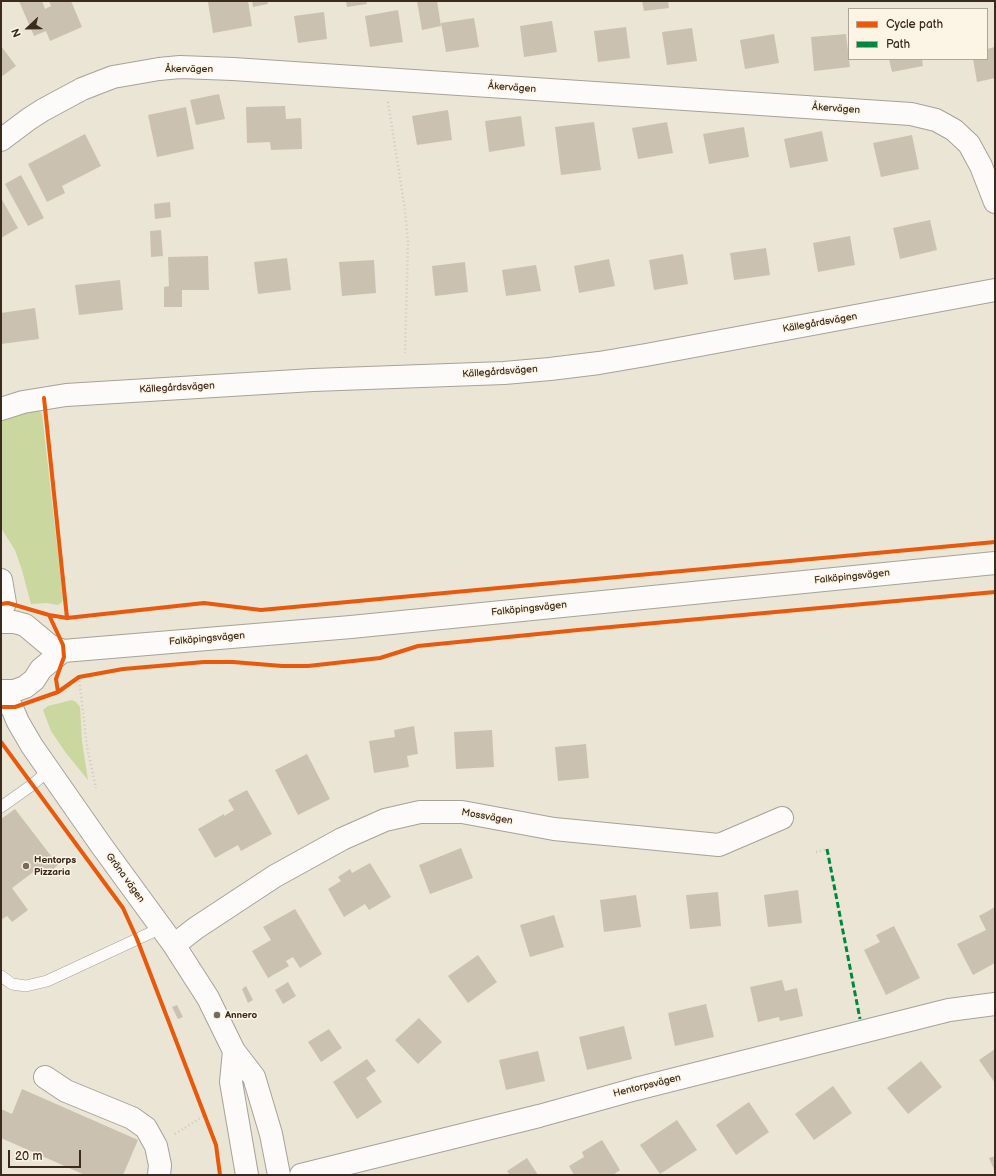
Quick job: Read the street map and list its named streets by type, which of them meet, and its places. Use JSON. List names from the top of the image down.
{
  "streets": {
    "street": [
      "Åkervägen",
      "Källegårdsvägen",
      "Falköpingsvägen",
      "Mossvägen",
      "Gröna vägen",
      "Hentorpsvägen"
    ]
  },
  "crossings": [
    ["Mossvägen", "Gröna vägen"]
  ],
  "places": ["Hentorps Pizzaria", "Annero"],
  "legend": ["Cycle path", "Path"],
  "scale_bar": "20 m",
  "north": "left"
}
